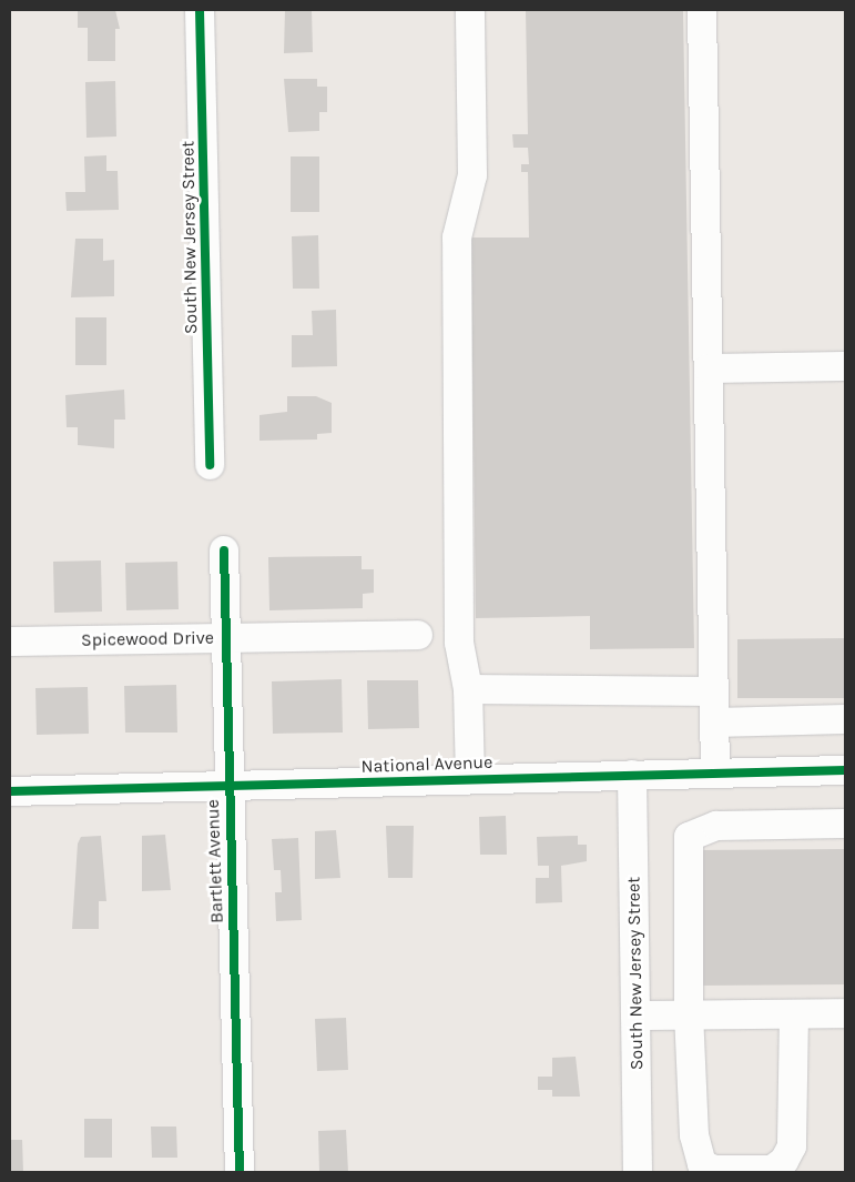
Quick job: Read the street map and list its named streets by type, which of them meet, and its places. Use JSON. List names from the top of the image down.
{
  "streets": {
    "street": [
      "South New Jersey Street",
      "Spicewood Drive",
      "National Avenue",
      "Bartlett Avenue"
    ]
  },
  "crossings": [
    ["South New Jersey Street", "National Avenue"],
    ["Spicewood Drive", "Bartlett Avenue"],
    ["National Avenue", "Bartlett Avenue"]
  ]
}
